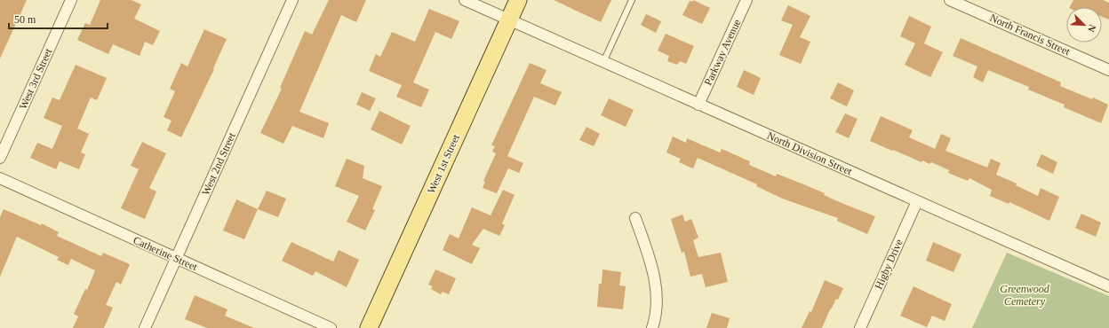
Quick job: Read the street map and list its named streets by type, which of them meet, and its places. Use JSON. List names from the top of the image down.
{
  "streets": {
    "main road": ["West 1st Street"],
    "street": [
      "North Francis Street",
      "Parkway Avenue",
      "West 3rd Street",
      "North Division Street",
      "West 2nd Street",
      "Catherine Street",
      "Higby Drive"
    ]
  },
  "crossings": [
    ["Parkway Avenue", "North Division Street"],
    ["North Division Street", "West 1st Street"],
    ["North Division Street", "Higby Drive"],
    ["West 2nd Street", "Catherine Street"]
  ],
  "parks": ["Greenwood Cemetery"],
  "scale_bar": "50 m",
  "north": "bottom right"
}
